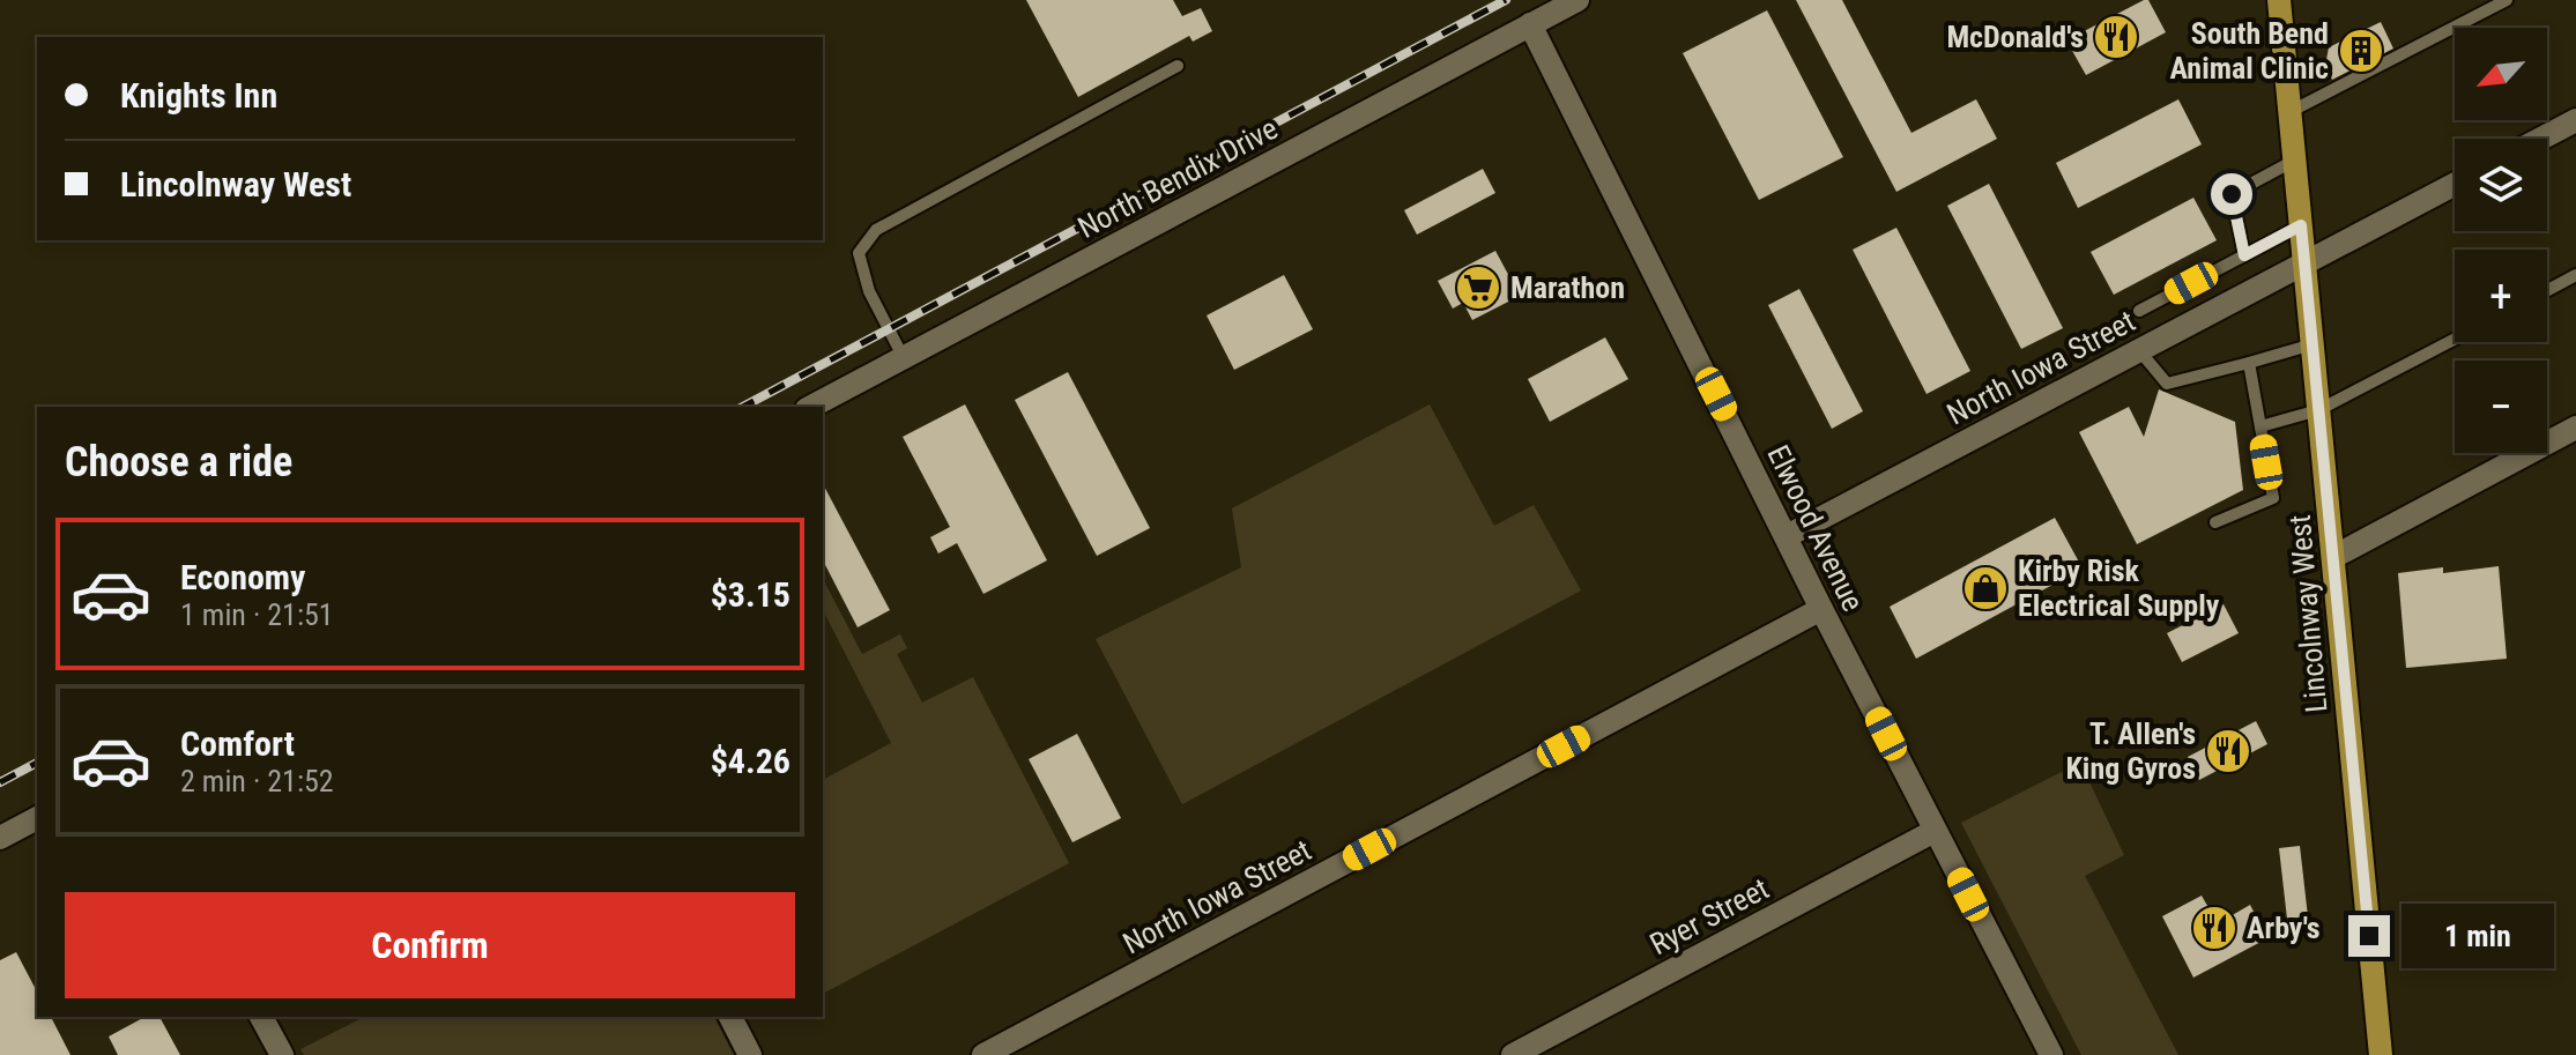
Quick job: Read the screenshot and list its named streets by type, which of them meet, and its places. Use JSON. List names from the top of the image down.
{
  "streets": {
    "main road": ["Lincolnway West"],
    "street": [
      "North Bendix Drive",
      "North Iowa Street",
      "Elwood Avenue",
      "Ryer Street"
    ]
  },
  "crossings": [
    ["North Bendix Drive", "Elwood Avenue"],
    ["North Iowa Street", "Elwood Avenue"],
    ["North Iowa Street", "Lincolnway West"],
    ["Elwood Avenue", "Ryer Street"]
  ],
  "places": {
    "restaurant": ["McDonald's", "T. Allen's King Gyros", "Arby's"],
    "building": ["South Bend Animal Clinic"],
    "supermarket": ["Marathon"],
    "shop": ["Kirby Risk Electrical Supply"]
  },
  "north": "bottom left",
  "page": {
    "map_buttons": ["+", "−"],
    "banner": ["Knights Inn", "Lincolnway West"],
    "heading": "Choose a ride",
    "list": [
      {
        "name": "Economy",
        "note": "1 min · 21:51",
        "value": "$3.15"
      },
      {
        "name": "Comfort",
        "note": "2 min · 21:52",
        "value": "$4.26"
      }
    ],
    "buttons": "Confirm",
    "bubble": "1 min"
  }
}
